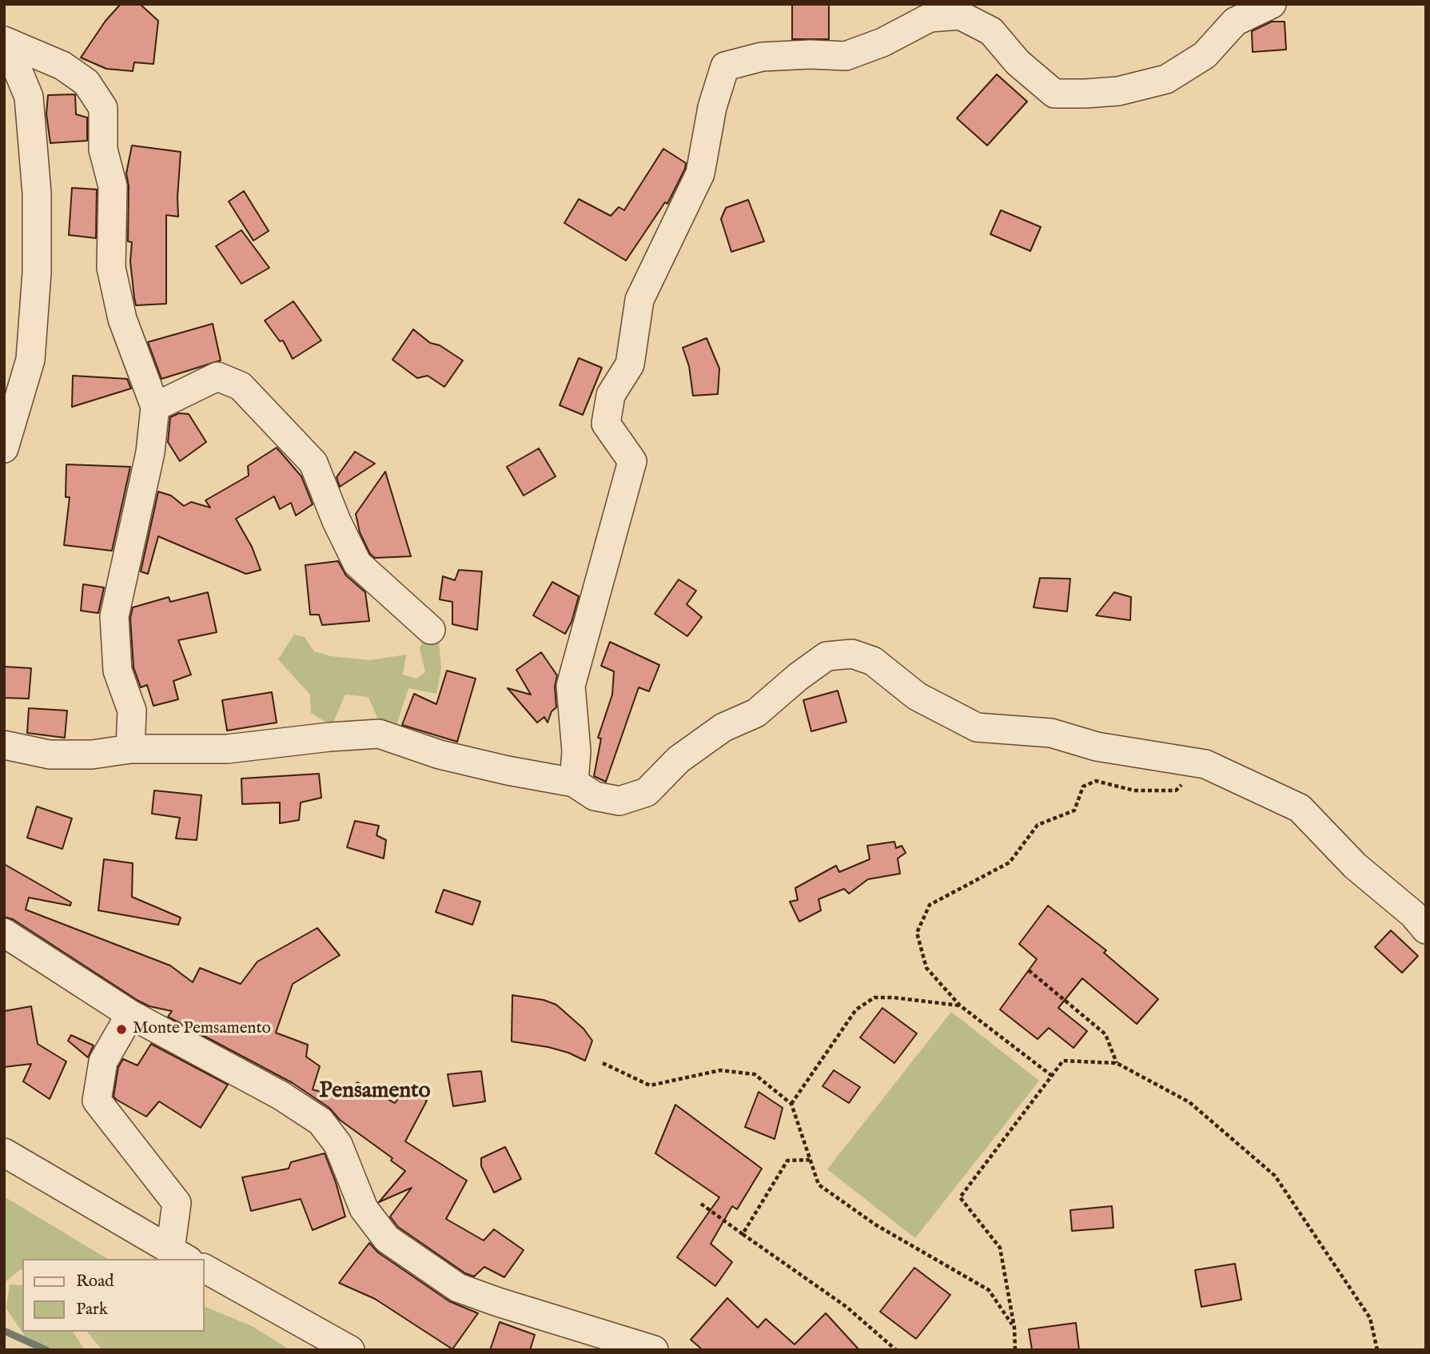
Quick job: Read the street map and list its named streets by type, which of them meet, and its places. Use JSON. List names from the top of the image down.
{
  "districts": ["Pensamento"],
  "places": ["Monte Pemsamento"],
  "legend": ["Road", "Park"]
}
